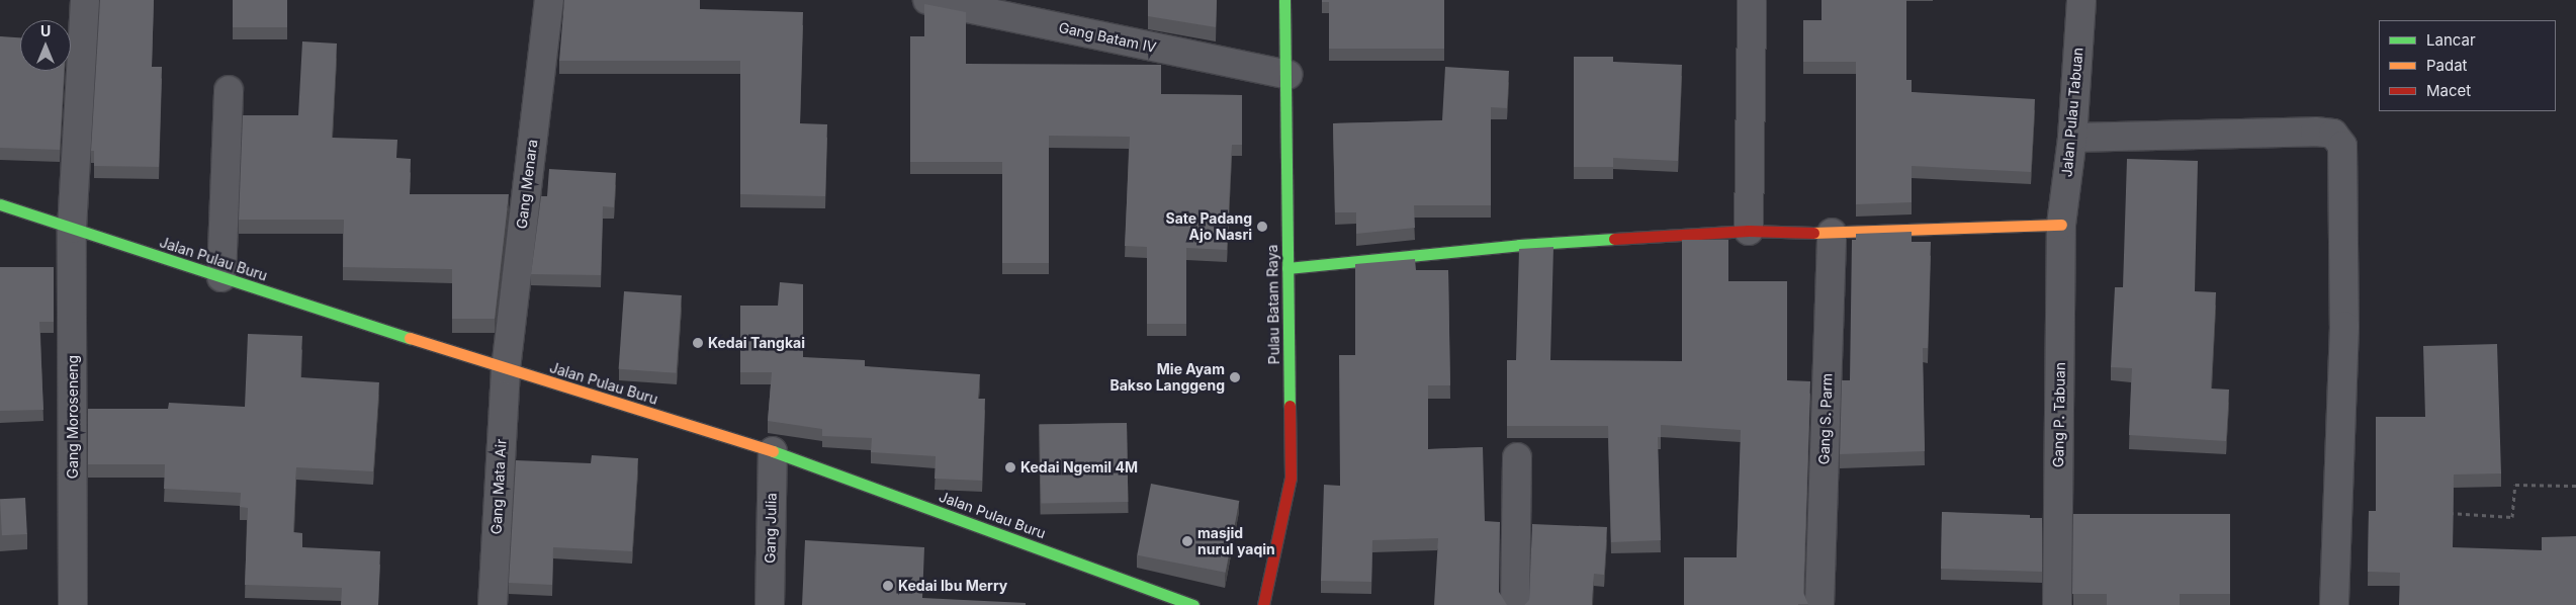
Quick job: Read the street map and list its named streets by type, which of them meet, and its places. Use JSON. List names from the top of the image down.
{
  "streets": {
    "street": [
      "Gang Batam IV",
      "Jalan Pulau Tabuan",
      "Gang Menara",
      "Jalan Pulau Buru",
      "Pulau Batam Raya",
      "Gang P. Tabuan",
      "Gang Moroseneng",
      "Gang S. Parm",
      "Gang Mata Air",
      "Gang Julia"
    ]
  },
  "crossings": [
    ["Gang Batam IV", "Pulau Batam Raya"],
    ["Jalan Pulau Tabuan", "Gang P. Tabuan"],
    ["Gang Menara", "Jalan Pulau Buru"],
    ["Gang Menara", "Gang Mata Air"],
    ["Jalan Pulau Buru", "Gang Moroseneng"],
    ["Jalan Pulau Buru", "Gang Mata Air"],
    ["Jalan Pulau Buru", "Gang Julia"]
  ],
  "places": [
    "Sate Padang Ajo Nasri",
    "Kedai Tangkai",
    "Mie Ayam Bakso Langgeng",
    "Kedai Ngemil 4M",
    "masjid nurul yaqin",
    "Kedai Ibu Merry"
  ],
  "legend": ["Lancar", "Padat", "Macet"],
  "north": "top"
}
